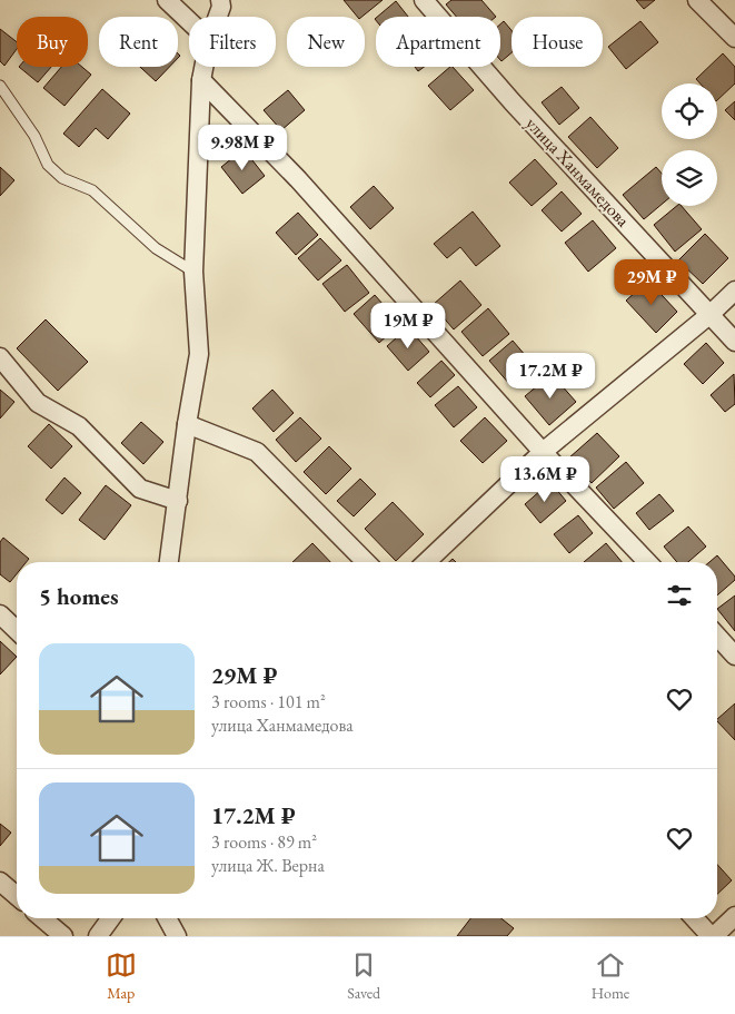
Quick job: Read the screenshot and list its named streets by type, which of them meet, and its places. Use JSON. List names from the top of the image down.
{
  "streets": {
    "street": ["улица Ханмамедова"]
  },
  "page": {
    "chip": [
      "Buy",
      "Rent",
      "Filters",
      "New",
      "Apartment",
      "House"
    ],
    "price": [
      "9.98M ₽",
      "29M ₽",
      "19M ₽",
      "17.2M ₽",
      "13.6M ₽"
    ],
    "heading": "5 homes",
    "list": [
      {
        "name": "29M ₽",
        "note": "3 rooms · 101 m² · улица Ханмамедова"
      },
      {
        "name": "17.2M ₽",
        "note": "3 rooms · 89 m² · улица Ж. Верна"
      }
    ],
    "tabs": ["Map", "Saved", "Home"]
  }
}
